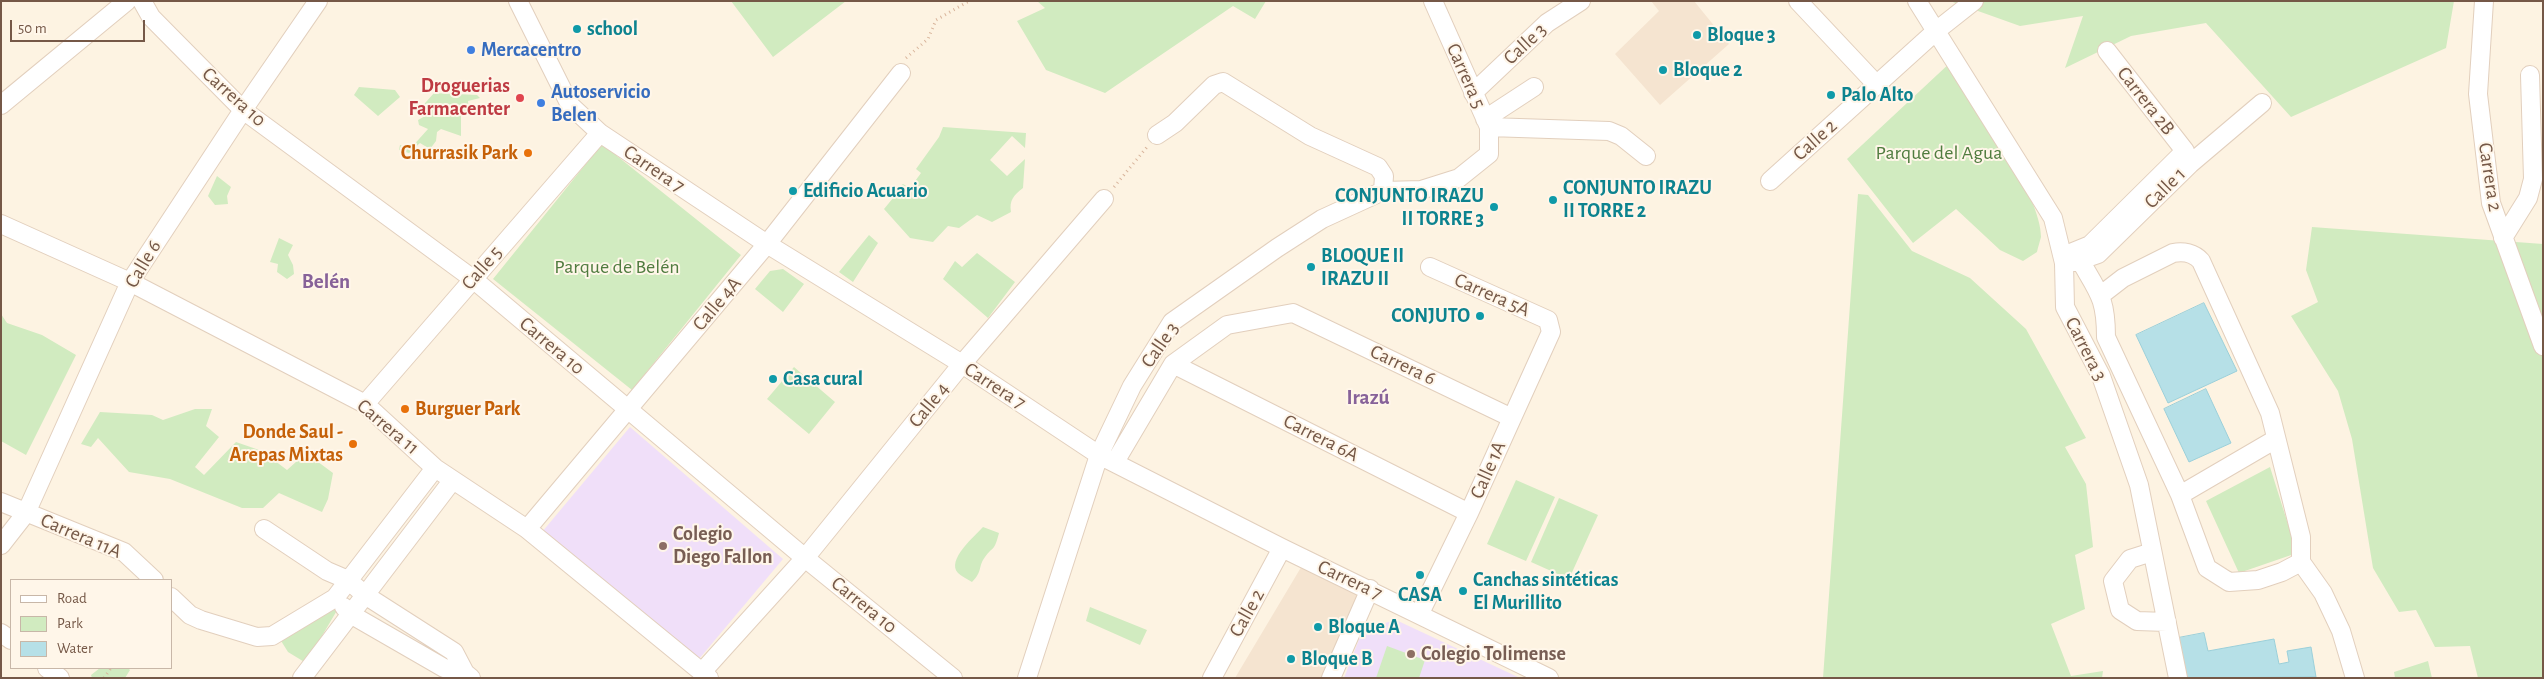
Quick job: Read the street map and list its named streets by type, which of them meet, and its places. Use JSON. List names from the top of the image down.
{
  "streets": {
    "street": [
      "Calle 3",
      "Carrera 5",
      "Carrera 10",
      "Carrera 2B",
      "Calle 2",
      "Carrera 7",
      "Carrera 2",
      "Calle 1",
      "Calle 6",
      "Calle 5",
      "Carrera 5A",
      "Calle 4A",
      "Carrera 3",
      "Carrera 6",
      "Calle 4",
      "Carrera 11",
      "Carrera 6A",
      "Calle 1A",
      "Carrera 11A"
    ]
  },
  "crossings": [
    ["Calle 3", "Carrera 5"],
    ["Calle 3", "Carrera 7"],
    ["Calle 3", "Carrera 6"],
    ["Calle 3", "Carrera 6A"],
    ["Carrera 10", "Calle 6"],
    ["Carrera 10", "Calle 5"],
    ["Carrera 10", "Calle 4A"],
    ["Carrera 10", "Calle 4"],
    ["Carrera 2B", "Calle 1"],
    ["Calle 2", "Carrera 7"],
    ["Calle 2", "Carrera 3"],
    ["Carrera 7", "Calle 5"],
    ["Carrera 7", "Calle 4A"],
    ["Carrera 7", "Calle 4"],
    ["Carrera 7", "Calle 1A"],
    ["Calle 1", "Carrera 3"],
    ["Calle 6", "Carrera 11"],
    ["Calle 6", "Carrera 11A"],
    ["Calle 5", "Carrera 11"],
    ["Carrera 5A", "Calle 1A"],
    ["Calle 4A", "Carrera 11"],
    ["Carrera 6", "Calle 1A"],
    ["Calle 4", "Carrera 11"],
    ["Carrera 6A", "Calle 1A"]
  ],
  "districts": ["Belén", "Irazú"],
  "parks": ["Parque del Agua", "Parque de Belén"],
  "places": [
    "school",
    "Bloque 3",
    "Mercacentro",
    "Bloque 2",
    "Palo Alto",
    "Droguerias Farmacenter",
    "Autoservicio Belen",
    "Churrasik Park",
    "Edificio Acuario",
    "CONJUNTO IRAZU II TORRE 2",
    "CONJUNTO IRAZU II TORRE 3",
    "BLOQUE II IRAZU II",
    "CONJUTO",
    "Casa cural",
    "Burguer Park",
    "Donde Saul - Arepas Mixtas",
    "Colegio Diego Fallon",
    "CASA",
    "Canchas sintéticas El Murillito",
    "Bloque A",
    "Colegio Tolimense",
    "Bloque B"
  ],
  "legend": ["Road", "Park", "Water"],
  "scale_bar": "50 m"
}
